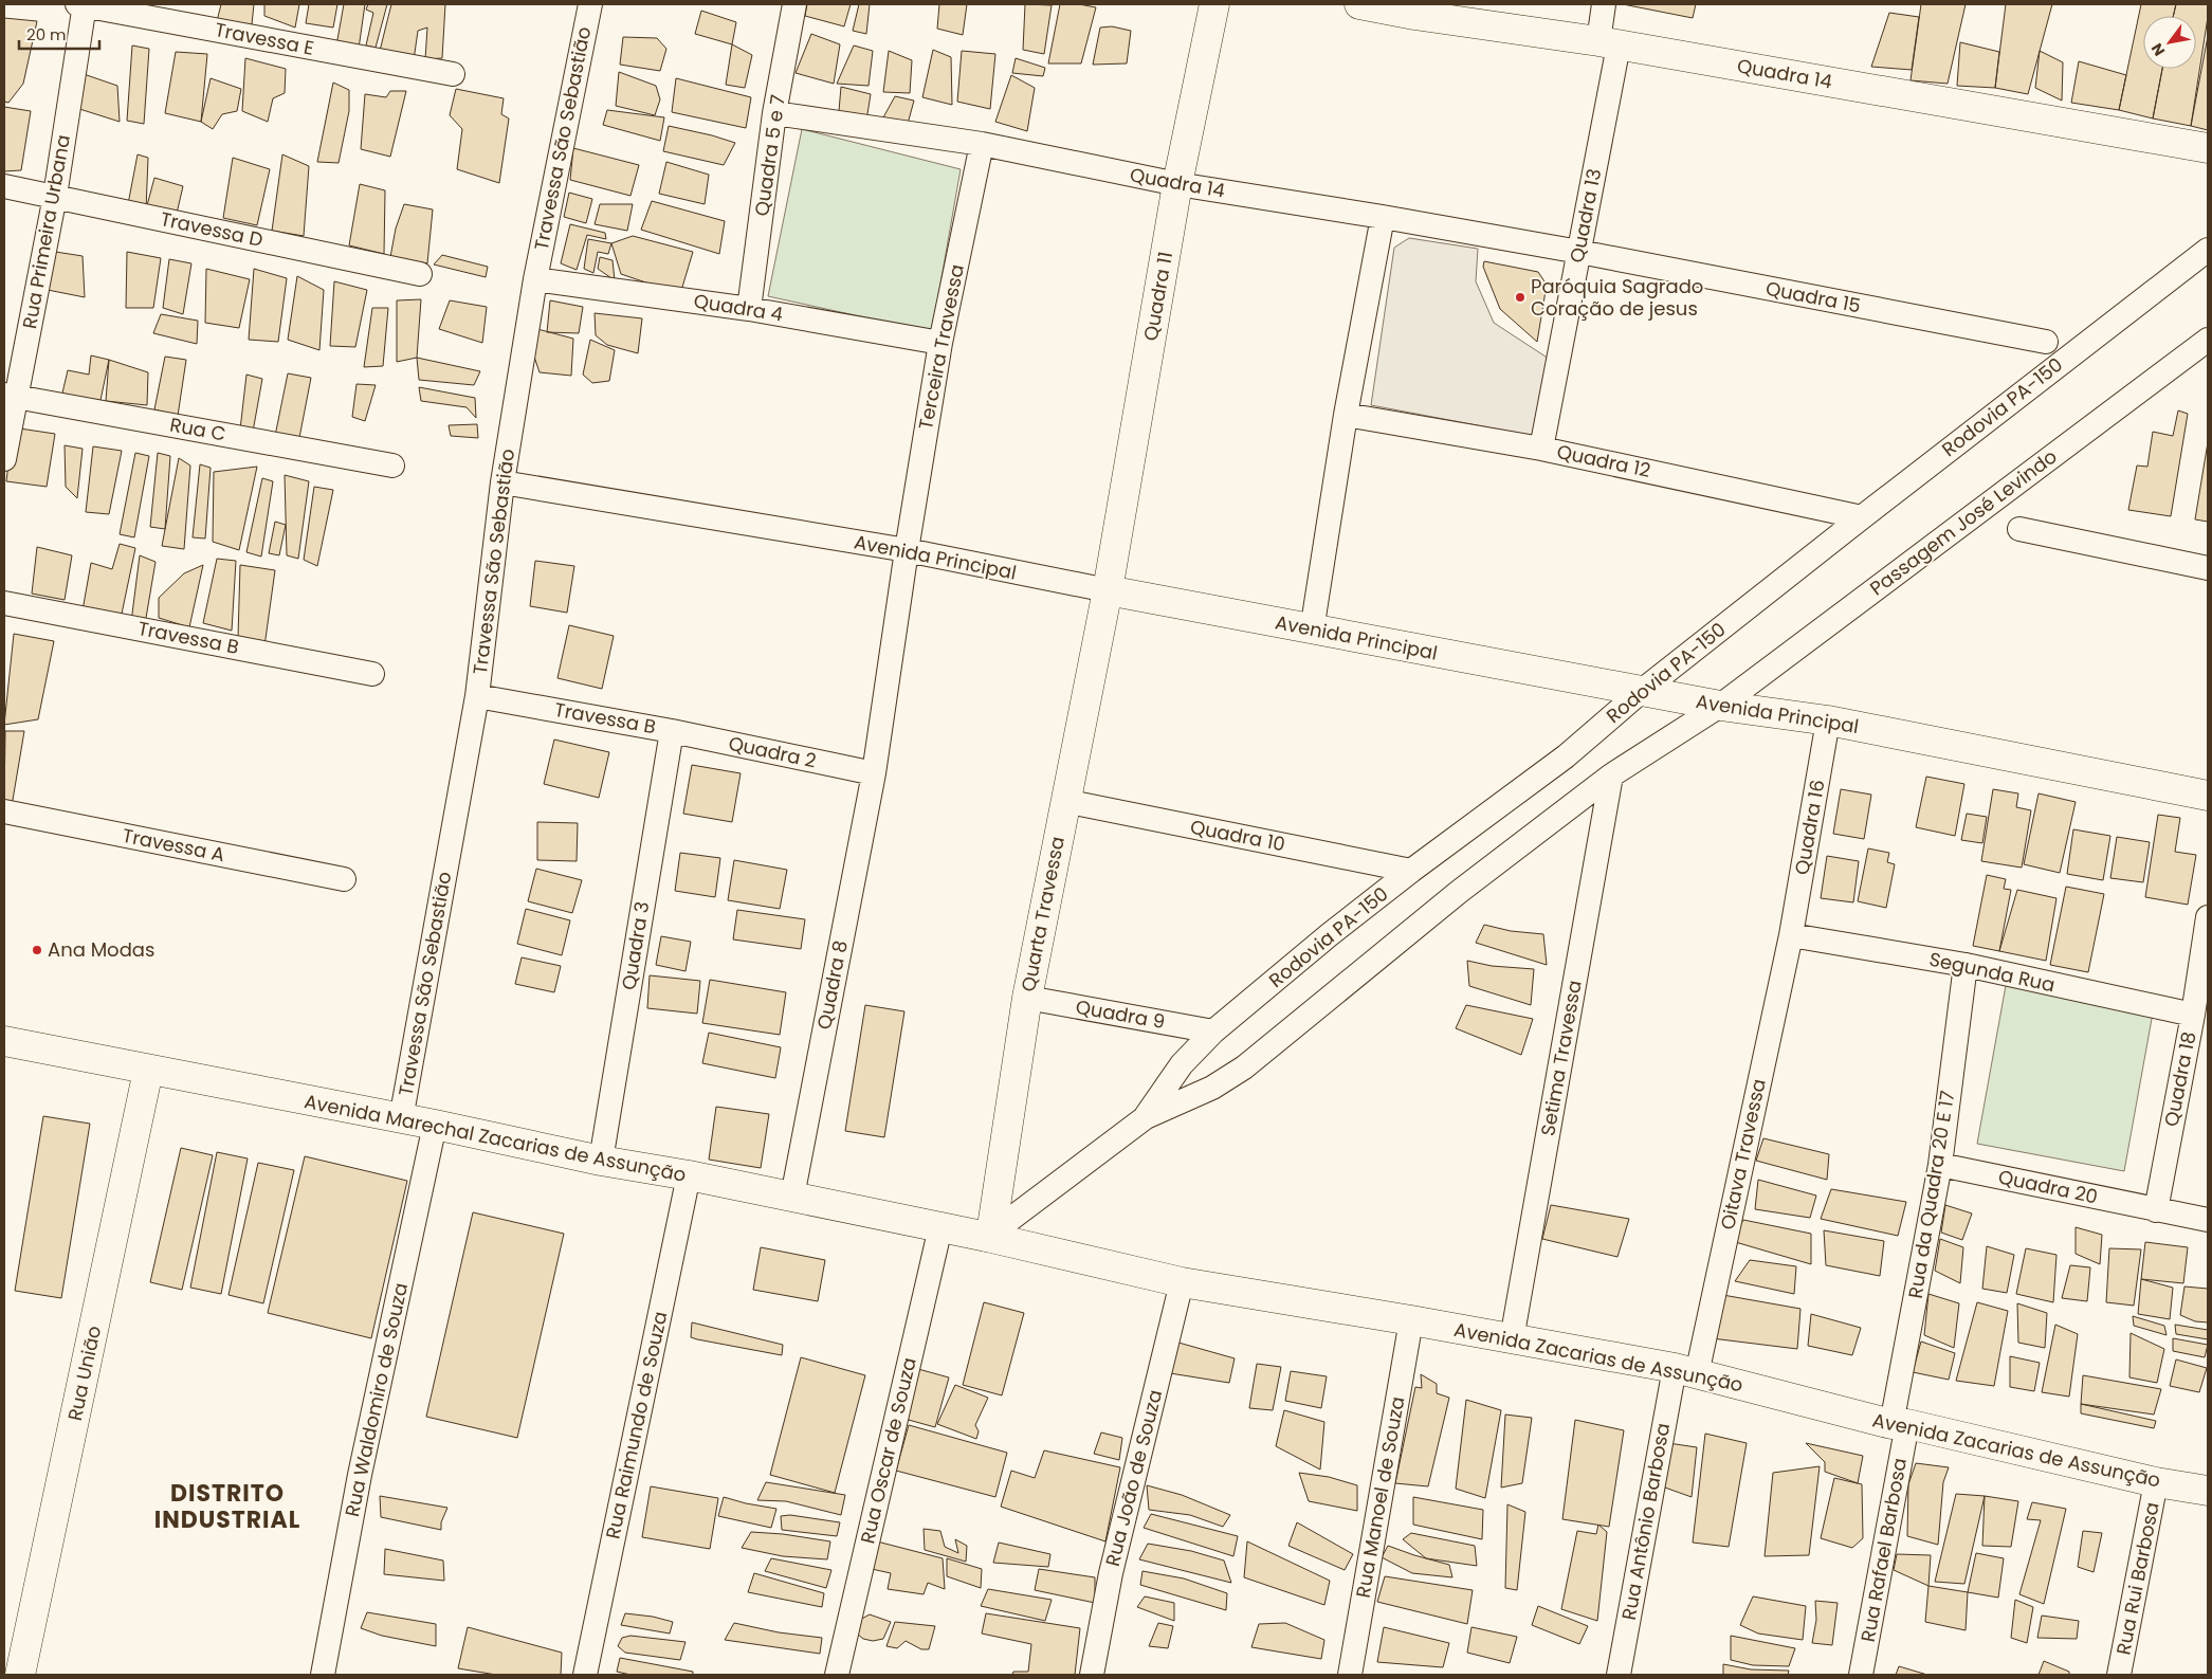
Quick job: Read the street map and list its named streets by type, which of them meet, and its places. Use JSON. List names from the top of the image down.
{
  "streets": {
    "street": [
      "Travessa E",
      "Quadra 14",
      "Travessa São Sebastião",
      "Quadra 5 e 7",
      "Quadra 13",
      "Travessa D",
      "Rua Primeira Urbana",
      "Quadra 11",
      "Quadra 15",
      "Quadra 4",
      "Terceira Travessa",
      "Rodovia PA-150",
      "Rua C",
      "Quadra 12",
      "Passagem José Levindo",
      "Avenida Principal",
      "Travessa B",
      "Quadra 2",
      "Quadra 16",
      "Quadra 10",
      "Travessa A",
      "Quarta Travessa",
      "Quadra 3",
      "Segunda Rua",
      "Quadra 8",
      "Quadra 9",
      "Setima Travessa",
      "Quadra 18",
      "Avenida Marechal Zacarias de Assunção",
      "Oitava Travessa",
      "Quadra 20",
      "Rua da Quadra 20 E 17",
      "Avenida Zacarias de Assunção",
      "Rua União",
      "Rua Waldomiro de Souza",
      "Rua Raimundo de Souza",
      "Rua Oscar de Souza",
      "Rua João de Souza",
      "Rua Manoel de Souza",
      "Rua Antônio Barbosa",
      "Rua Rafael Barbosa",
      "Rua Rui Barbosa"
    ]
  },
  "crossings": [
    ["Travessa E", "Rua Primeira Urbana"],
    ["Quadra 14", "Quadra 5 e 7"],
    ["Quadra 14", "Quadra 13"],
    ["Quadra 14", "Quadra 11"],
    ["Quadra 14", "Quadra 15"],
    ["Quadra 14", "Terceira Travessa"],
    ["Travessa São Sebastião", "Quadra 4"],
    ["Travessa São Sebastião", "Avenida Principal"],
    ["Travessa São Sebastião", "Travessa B"],
    ["Travessa São Sebastião", "Avenida Marechal Zacarias de Assunção"],
    ["Quadra 5 e 7", "Quadra 4"],
    ["Quadra 13", "Quadra 15"],
    ["Quadra 13", "Quadra 12"],
    ["Travessa D", "Rua Primeira Urbana"],
    ["Rua Primeira Urbana", "Rua C"],
    ["Quadra 11", "Avenida Principal"],
    ["Quadra 11", "Quarta Travessa"],
    ["Quadra 4", "Terceira Travessa"],
    ["Terceira Travessa", "Avenida Principal"],
    ["Rodovia PA-150", "Quadra 12"],
    ["Rodovia PA-150", "Passagem José Levindo"],
    ["Rodovia PA-150", "Avenida Principal"],
    ["Rodovia PA-150", "Quadra 10"],
    ["Rodovia PA-150", "Quarta Travessa"],
    ["Rodovia PA-150", "Quadra 9"],
    ["Rodovia PA-150", "Setima Travessa"],
    ["Rodovia PA-150", "Avenida Marechal Zacarias de Assunção"],
    ["Rodovia PA-150", "Avenida Zacarias de Assunção"],
    ["Passagem José Levindo", "Avenida Principal"],
    ["Avenida Principal", "Quadra 16"],
    ["Avenida Principal", "Quarta Travessa"],
    ["Travessa B", "Quadra 2"],
    ["Travessa B", "Quadra 3"],
    ["Quadra 2", "Quadra 3"],
    ["Quadra 2", "Quadra 8"],
    ["Quadra 16", "Segunda Rua"],
    ["Quadra 16", "Oitava Travessa"],
    ["Quadra 10", "Quarta Travessa"],
    ["Quarta Travessa", "Quadra 9"],
    ["Quarta Travessa", "Avenida Marechal Zacarias de Assunção"],
    ["Quarta Travessa", "Avenida Zacarias de Assunção"],
    ["Quadra 3", "Avenida Marechal Zacarias de Assunção"],
    ["Segunda Rua", "Quadra 18"],
    ["Segunda Rua", "Oitava Travessa"],
    ["Segunda Rua", "Rua da Quadra 20 E 17"],
    ["Quadra 8", "Avenida Marechal Zacarias de Assunção"],
    ["Setima Travessa", "Avenida Zacarias de Assunção"],
    ["Quadra 18", "Quadra 20"],
    ["Avenida Marechal Zacarias de Assunção", "Avenida Zacarias de Assunção"],
    ["Avenida Marechal Zacarias de Assunção", "Rua União"],
    ["Avenida Marechal Zacarias de Assunção", "Rua Waldomiro de Souza"],
    ["Avenida Marechal Zacarias de Assunção", "Rua Raimundo de Souza"],
    ["Avenida Marechal Zacarias de Assunção", "Rua Oscar de Souza"],
    ["Oitava Travessa", "Avenida Zacarias de Assunção"],
    ["Oitava Travessa", "Rua Antônio Barbosa"],
    ["Quadra 20", "Rua da Quadra 20 E 17"],
    ["Rua da Quadra 20 E 17", "Avenida Zacarias de Assunção"],
    ["Rua da Quadra 20 E 17", "Rua Rafael Barbosa"],
    ["Avenida Zacarias de Assunção", "Rua João de Souza"],
    ["Avenida Zacarias de Assunção", "Rua Manoel de Souza"],
    ["Avenida Zacarias de Assunção", "Rua Antônio Barbosa"],
    ["Avenida Zacarias de Assunção", "Rua Rafael Barbosa"],
    ["Avenida Zacarias de Assunção", "Rua Rui Barbosa"]
  ],
  "districts": ["DISTRITO INDUSTRIAL"],
  "places": ["Paróquia Sagrado Coração de jesus", "Ana Modas"],
  "scale_bar": "20 m",
  "north": "bottom left"
}
